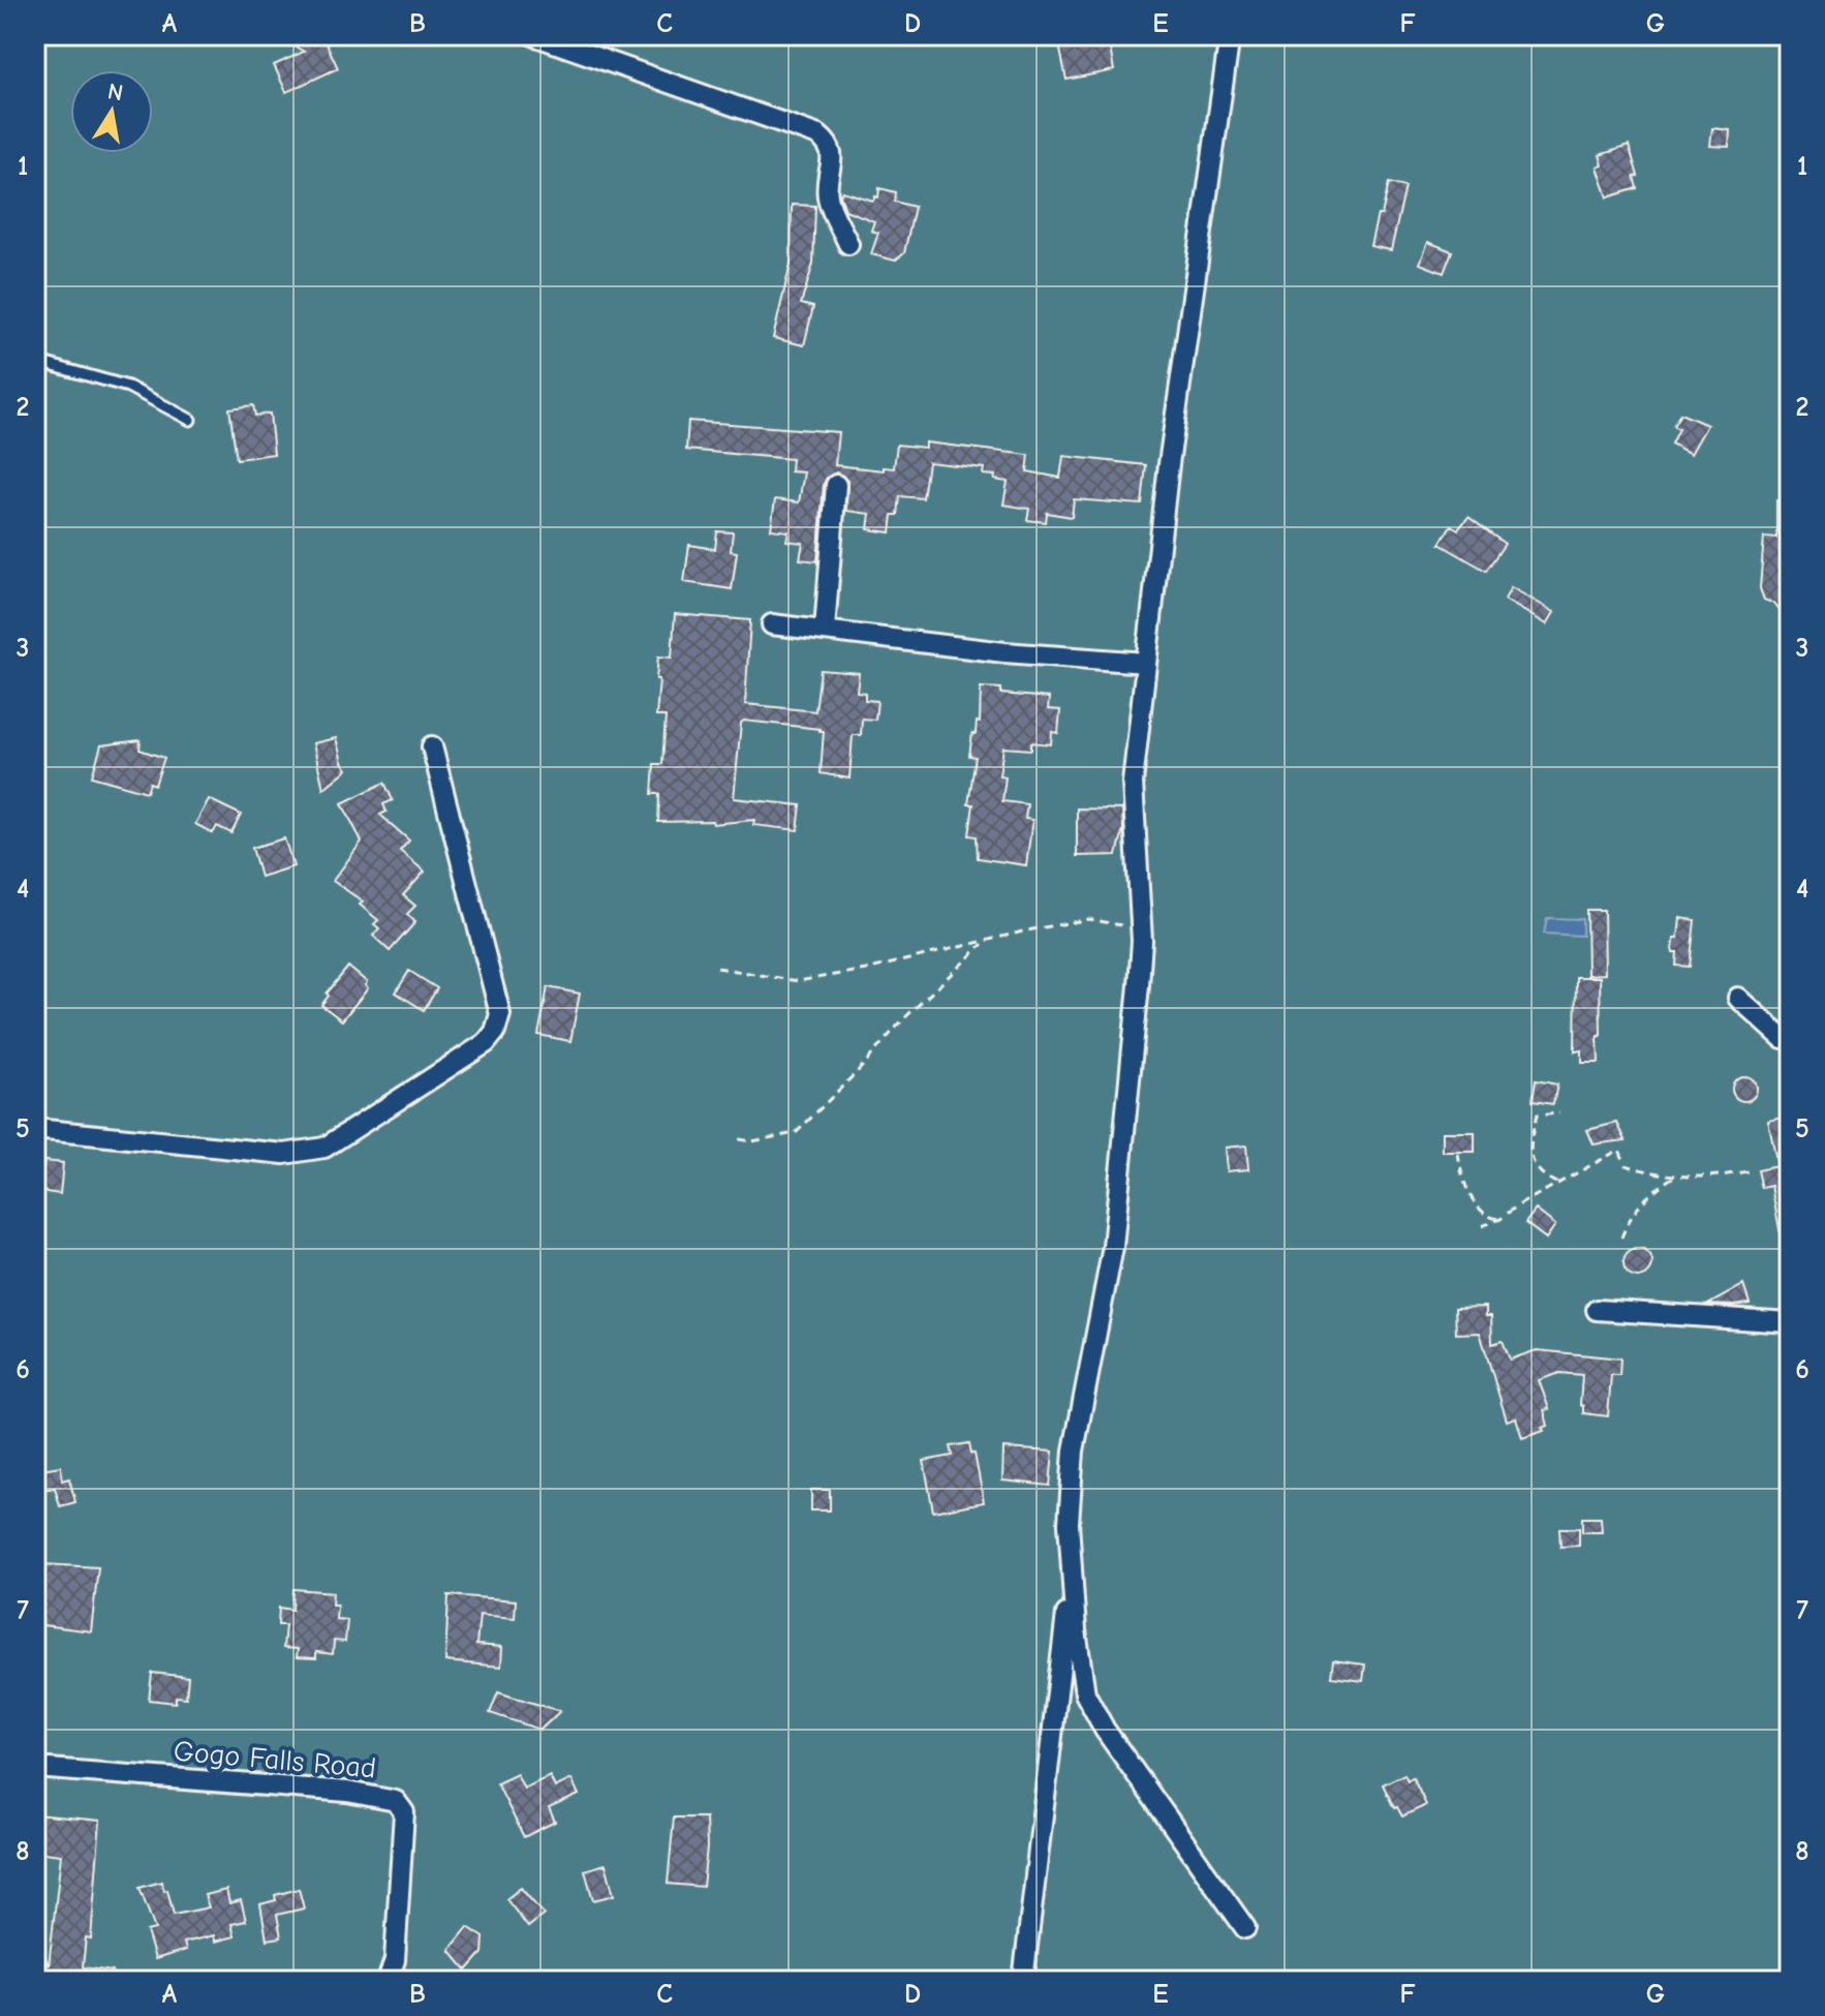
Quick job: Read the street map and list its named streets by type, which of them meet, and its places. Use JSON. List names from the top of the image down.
{
  "streets": {
    "street": ["Gogo Falls Road"]
  },
  "north": "top",
  "grid": {
    "columns": [
      "A",
      "B",
      "C",
      "D",
      "E",
      "F",
      "G"
    ],
    "rows": [
      "1",
      "2",
      "3",
      "4",
      "5",
      "6",
      "7",
      "8"
    ]
  }
}
